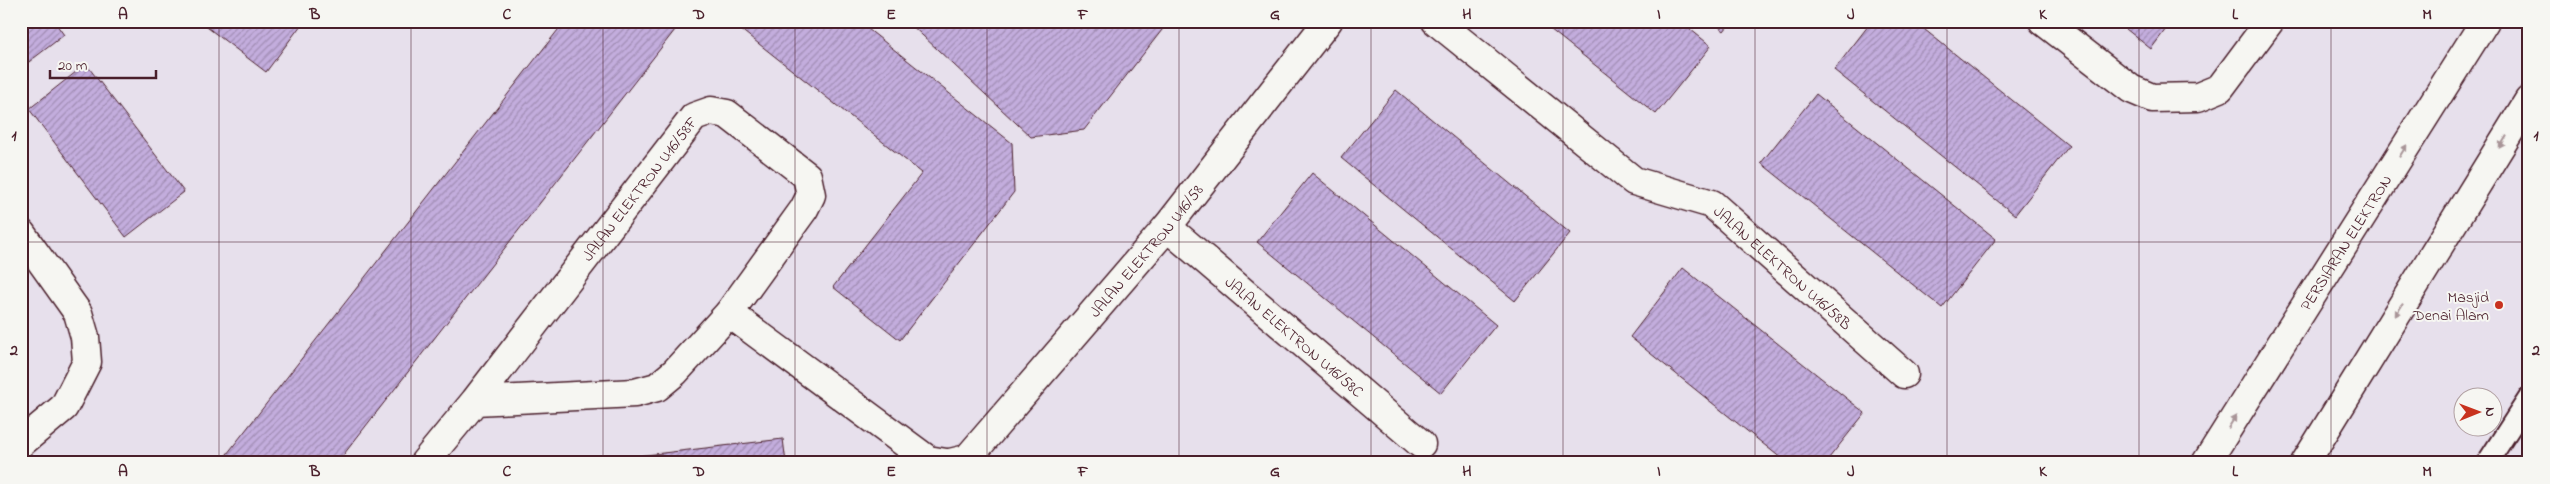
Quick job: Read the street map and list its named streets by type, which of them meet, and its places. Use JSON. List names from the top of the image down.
{
  "streets": {
    "street": [
      "JALAN ELEKTRON U16/58F",
      "PERSIARAN ELEKTRON",
      "JALAN ELEKTRON U16/58",
      "JALAN ELEKTRON U16/58B",
      "JALAN ELEKTRON U16/58C"
    ]
  },
  "crossings": [
    ["JALAN ELEKTRON U16/58", "JALAN ELEKTRON U16/58C"]
  ],
  "places": ["Masjid Denai Alam"],
  "scale_bar": "20 m",
  "north": "right",
  "grid": {
    "columns": [
      "A",
      "B",
      "C",
      "D",
      "E",
      "F",
      "G",
      "H",
      "I",
      "J",
      "K",
      "L",
      "M"
    ],
    "rows": ["1", "2"]
  }
}
